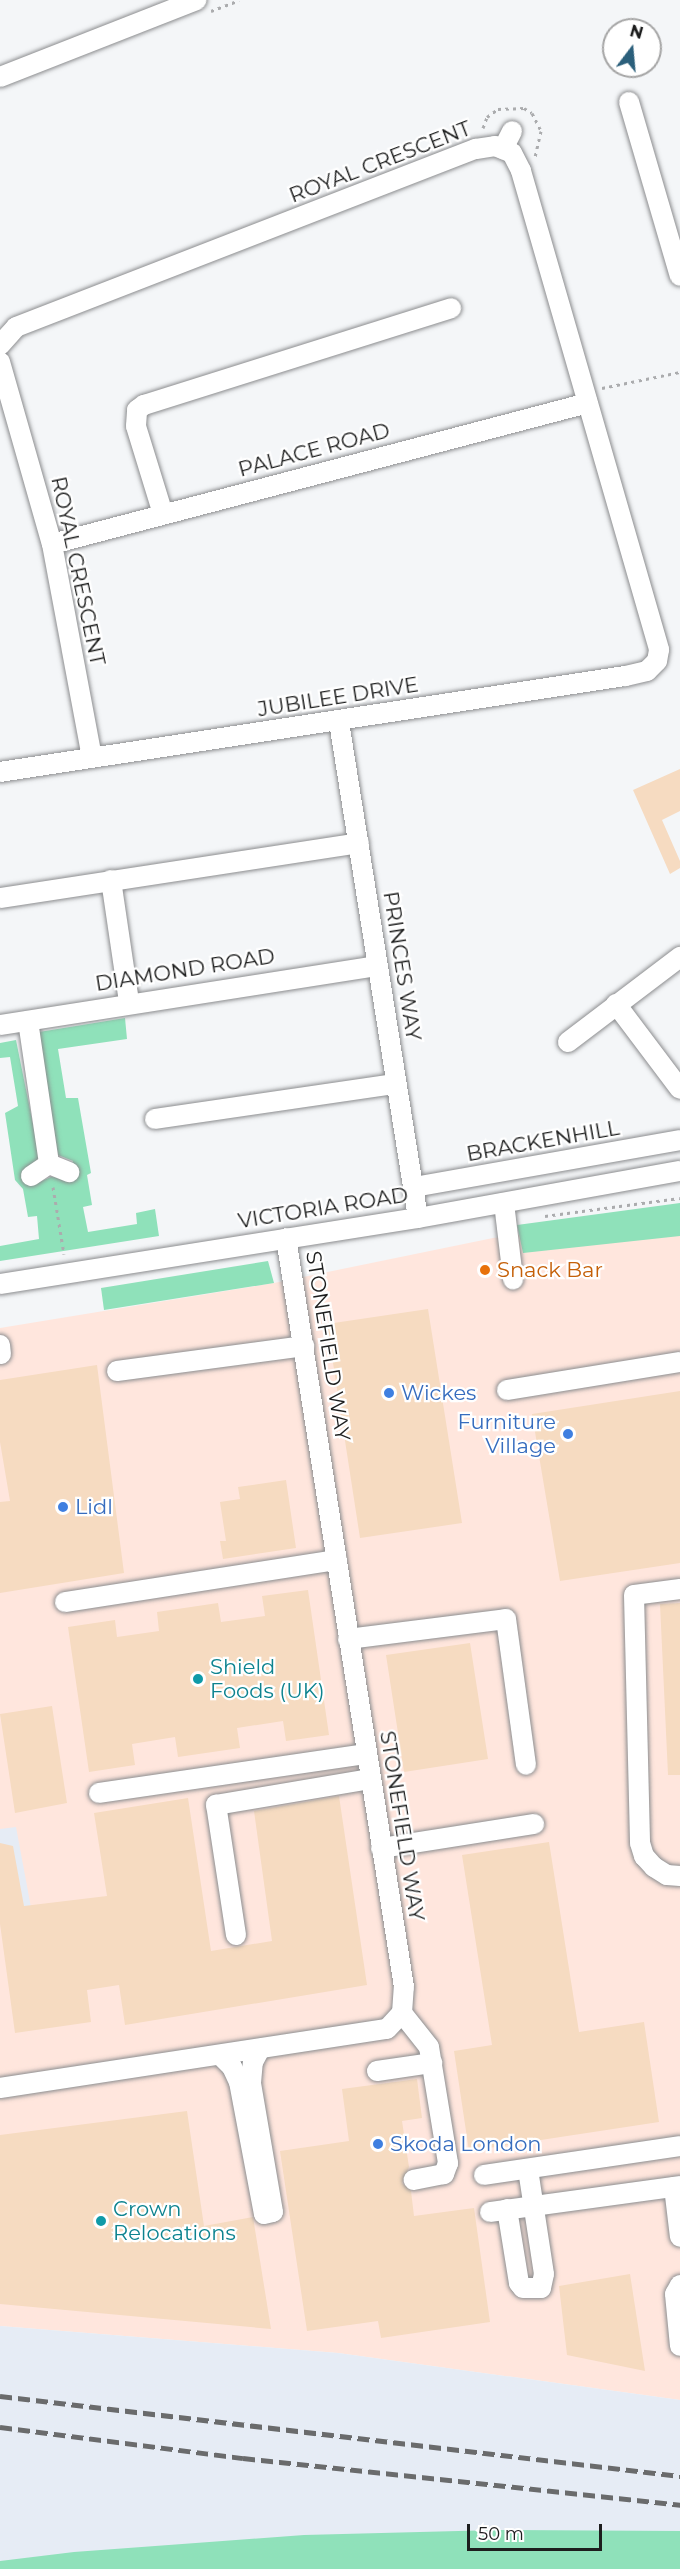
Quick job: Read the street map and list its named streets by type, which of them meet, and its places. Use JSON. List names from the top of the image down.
{
  "streets": {
    "street": [
      "ROYAL CRESCENT",
      "PALACE ROAD",
      "JUBILEE DRIVE",
      "PRINCES WAY",
      "DIAMOND ROAD",
      "BRACKENHILL",
      "VICTORIA ROAD",
      "STONEFIELD WAY"
    ]
  },
  "crossings": [
    ["ROYAL CRESCENT", "PALACE ROAD"],
    ["ROYAL CRESCENT", "JUBILEE DRIVE"],
    ["JUBILEE DRIVE", "PRINCES WAY"],
    ["PRINCES WAY", "DIAMOND ROAD"],
    ["PRINCES WAY", "BRACKENHILL"],
    ["PRINCES WAY", "VICTORIA ROAD"],
    ["VICTORIA ROAD", "STONEFIELD WAY"]
  ],
  "places": [
    "Snack Bar",
    "Wickes",
    "Furniture Village",
    "Lidl",
    "Shield Foods (UK)",
    "Skoda London",
    "Crown Relocations"
  ],
  "scale_bar": "50 m",
  "north": "top"
}
